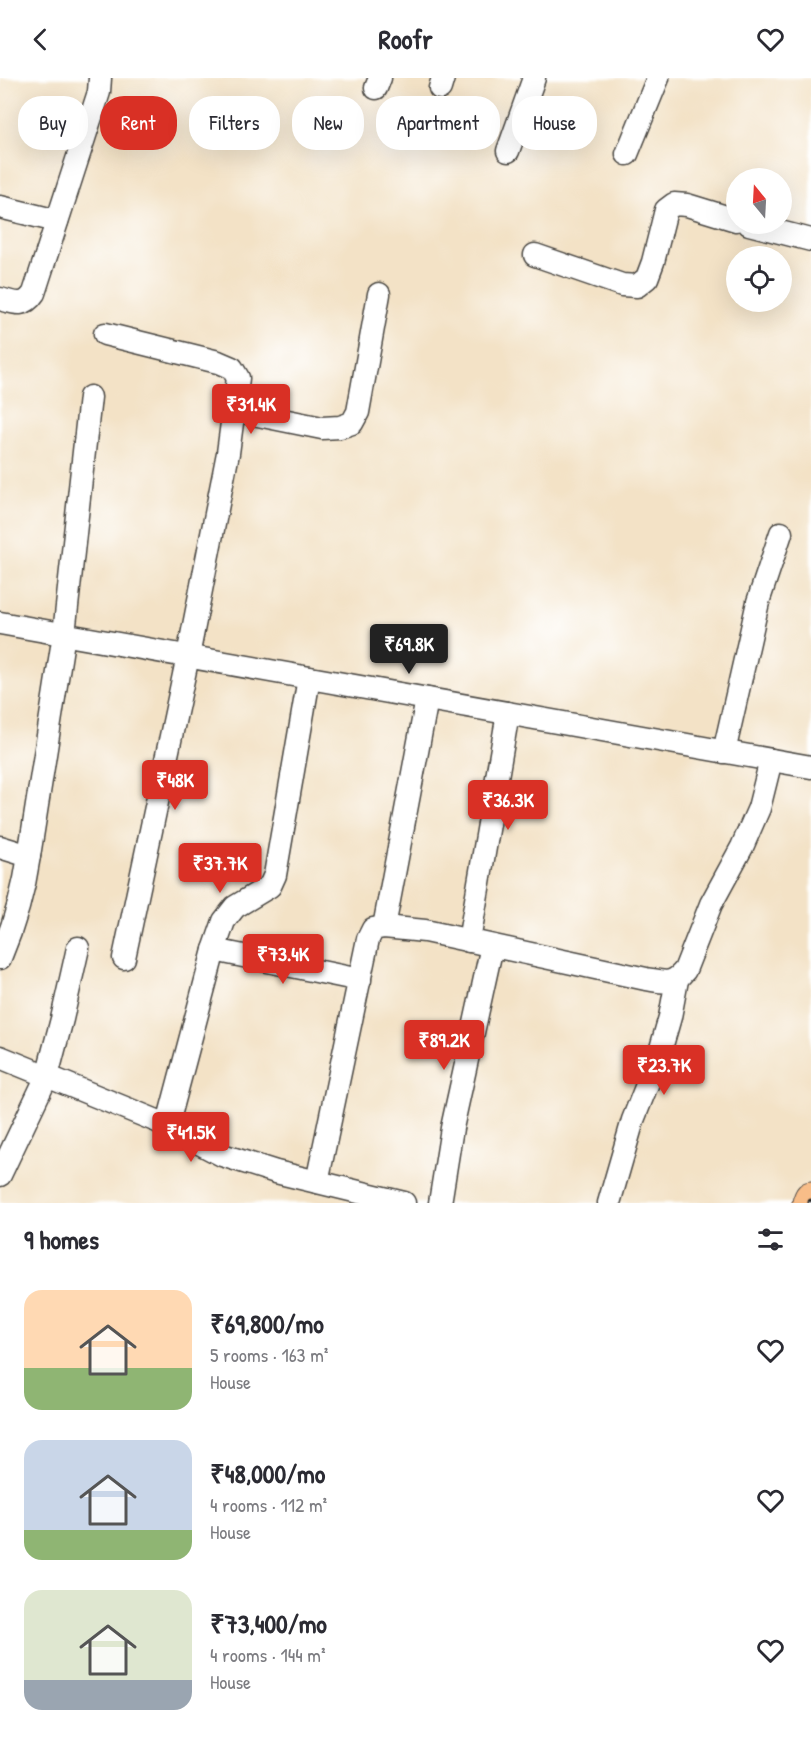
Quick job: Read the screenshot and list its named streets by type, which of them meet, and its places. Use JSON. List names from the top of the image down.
{
  "north": "top",
  "page": {
    "header": "Roofr",
    "chip": [
      "Buy",
      "Rent",
      "Filters",
      "New",
      "Apartment",
      "House"
    ],
    "price": [
      "₹31.4K",
      "₹69.8K",
      "₹48K",
      "₹36.3K",
      "₹37.7K",
      "₹73.4K",
      "₹89.2K",
      "₹23.7K",
      "₹41.5K"
    ],
    "heading": "9 homes",
    "list": [
      {
        "name": "₹69,800/mo",
        "note": "5 rooms · 163 m² · House"
      },
      {
        "name": "₹48,000/mo",
        "note": "4 rooms · 112 m² · House"
      },
      {
        "name": "₹73,400/mo",
        "note": "4 rooms · 144 m² · House"
      }
    ]
  }
}
